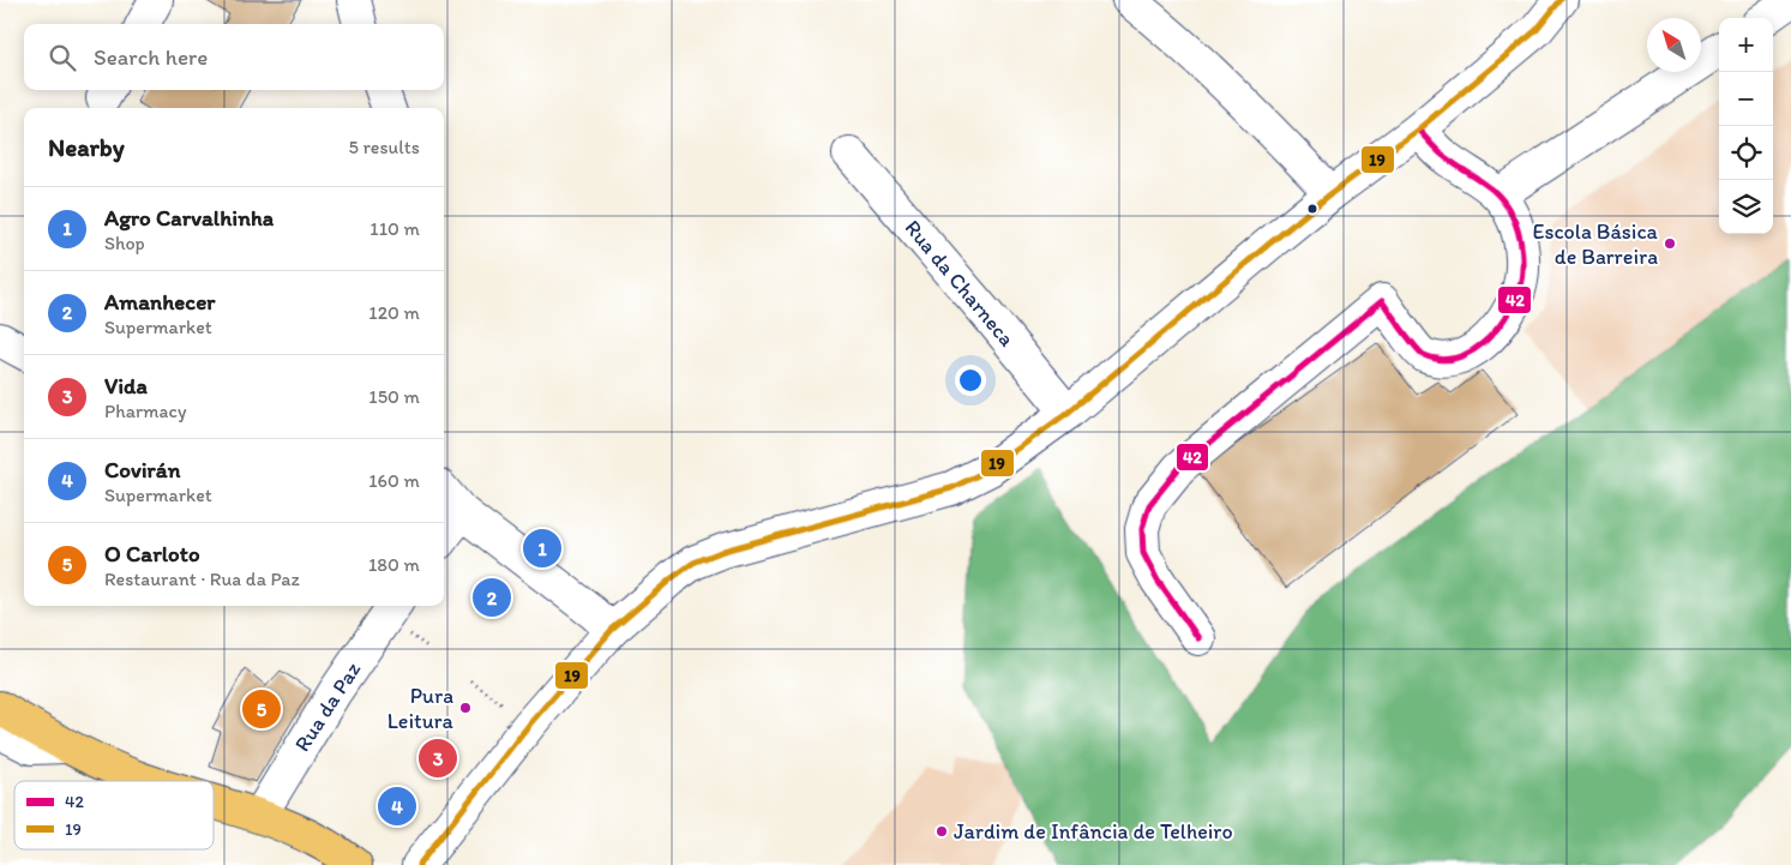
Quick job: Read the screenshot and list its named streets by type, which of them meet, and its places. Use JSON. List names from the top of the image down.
{
  "streets": {
    "street": ["Rua da Charneca", "Rua da Paz"]
  },
  "places": ["Escola Básica de Barreira", "Pura Leitura", "Jardim de Infância de Telheiro"],
  "lines": ["transit line 19", "transit line 42"],
  "legend": ["42", "19"],
  "north": "top left",
  "page": {
    "map_buttons": ["+", "−"],
    "search": "Search here",
    "heading": ["Nearby", "5 results"],
    "list": [
      {
        "mark": "1",
        "name": "Agro Carvalhinha",
        "note": "Shop",
        "value": "110 m"
      },
      {
        "mark": "2",
        "name": "Amanhecer",
        "note": "Supermarket",
        "value": "120 m"
      },
      {
        "mark": "3",
        "name": "Vida",
        "note": "Pharmacy",
        "value": "150 m"
      },
      {
        "mark": "4",
        "name": "Covirán",
        "note": "Supermarket",
        "value": "160 m"
      },
      {
        "mark": "5",
        "name": "O Carloto",
        "note": "Restaurant · Rua da Paz",
        "value": "180 m"
      }
    ],
    "pins": [
      "1",
      "2",
      "5",
      "3",
      "4"
    ]
  }
}
